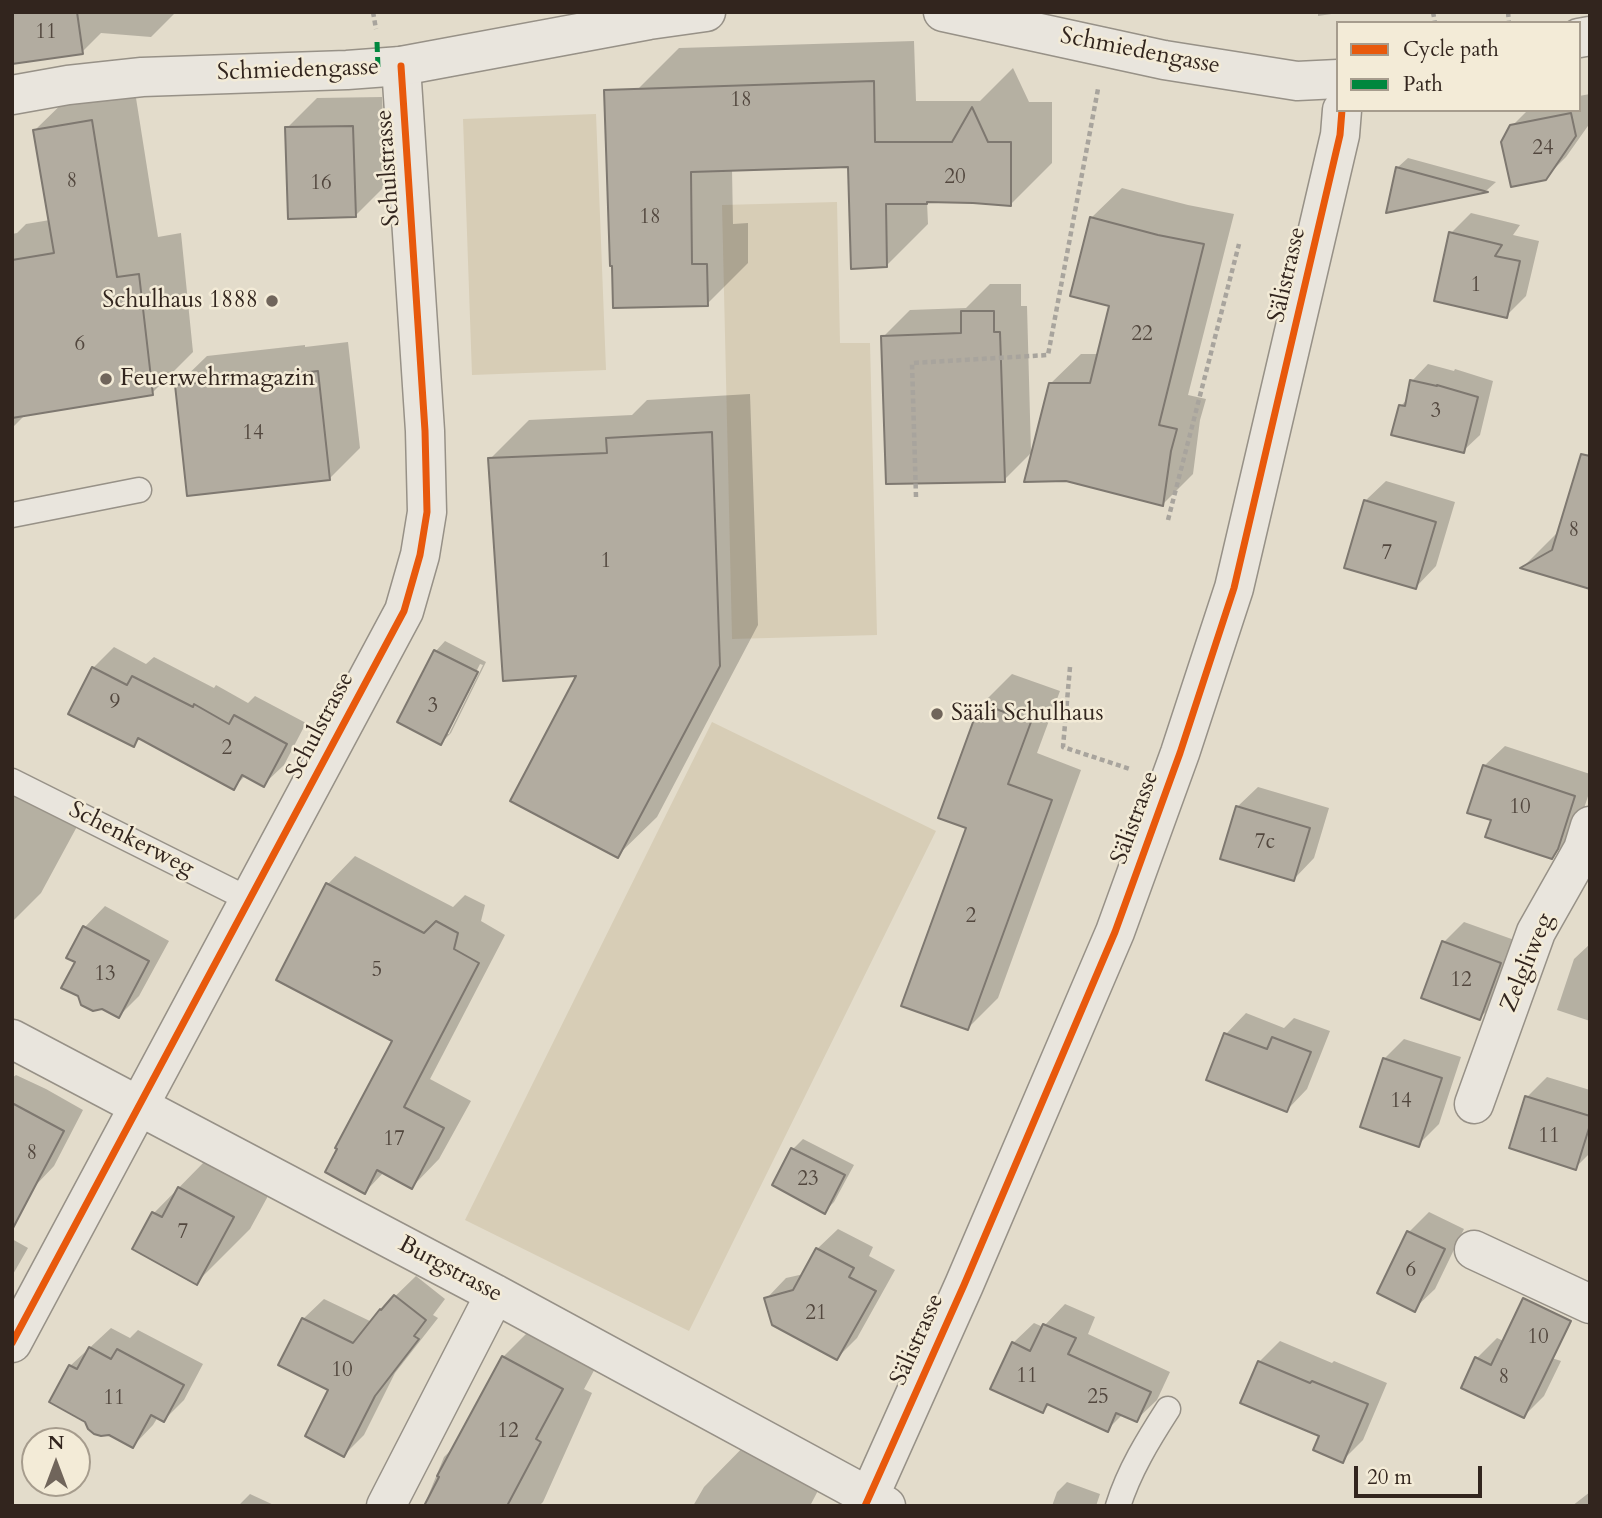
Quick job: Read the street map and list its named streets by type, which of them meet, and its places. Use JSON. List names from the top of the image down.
{
  "streets": {
    "street": [
      "Schmiedengasse",
      "Schulstrasse",
      "Sälistrasse",
      "Zelgliweg",
      "Burgstrasse"
    ],
    "lane": ["Schenkerweg"]
  },
  "crossings": [
    ["Schmiedengasse", "Schulstrasse"],
    ["Schulstrasse", "Schenkerweg"],
    ["Schulstrasse", "Burgstrasse"],
    ["Sälistrasse", "Burgstrasse"]
  ],
  "places": ["Schulhaus 1888", "Feuerwehrmagazin", "Sääli Schulhaus"],
  "house_numbers": [
    "11",
    "18",
    "24",
    "20",
    "8",
    "16",
    "18",
    "1",
    "22",
    "6",
    "3",
    "14",
    "8",
    "7",
    "1",
    "9",
    "3",
    "2",
    "10",
    "7c",
    "2",
    "5",
    "13",
    "12",
    "14",
    "11",
    "17",
    "8",
    "23",
    "7",
    "6",
    "21",
    "10",
    "10",
    "11",
    "8",
    "25",
    "11",
    "12"
  ],
  "legend": ["Cycle path", "Path"],
  "scale_bar": "20 m",
  "north": "top"
}
